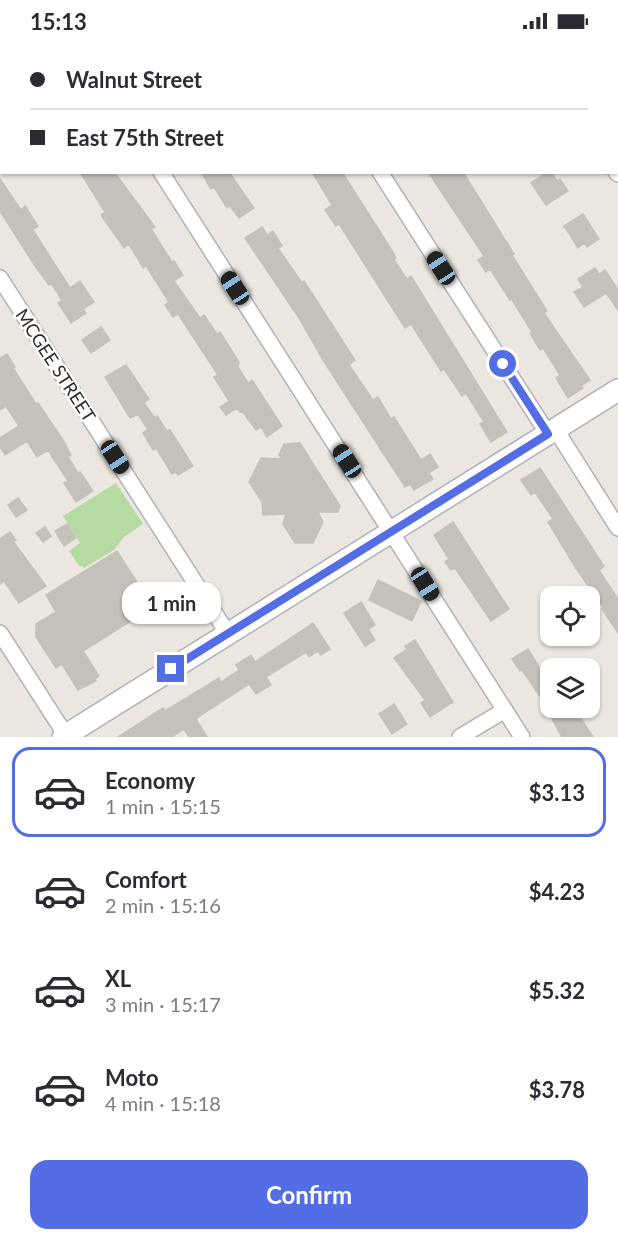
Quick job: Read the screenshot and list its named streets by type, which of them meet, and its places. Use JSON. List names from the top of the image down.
{
  "streets": {
    "street": ["MCGEE STREET"]
  },
  "page": {
    "status": "15:13",
    "banner": ["Walnut Street", "East 75th Street"],
    "bubble": "1 min",
    "list": [
      {
        "name": "Economy",
        "note": "1 min · 15:15",
        "value": "$3.13"
      },
      {
        "name": "Comfort",
        "note": "2 min · 15:16",
        "value": "$4.23"
      },
      {
        "name": "XL",
        "note": "3 min · 15:17",
        "value": "$5.32"
      },
      {
        "name": "Moto",
        "note": "4 min · 15:18",
        "value": "$3.78"
      }
    ],
    "buttons": "Confirm"
  }
}
